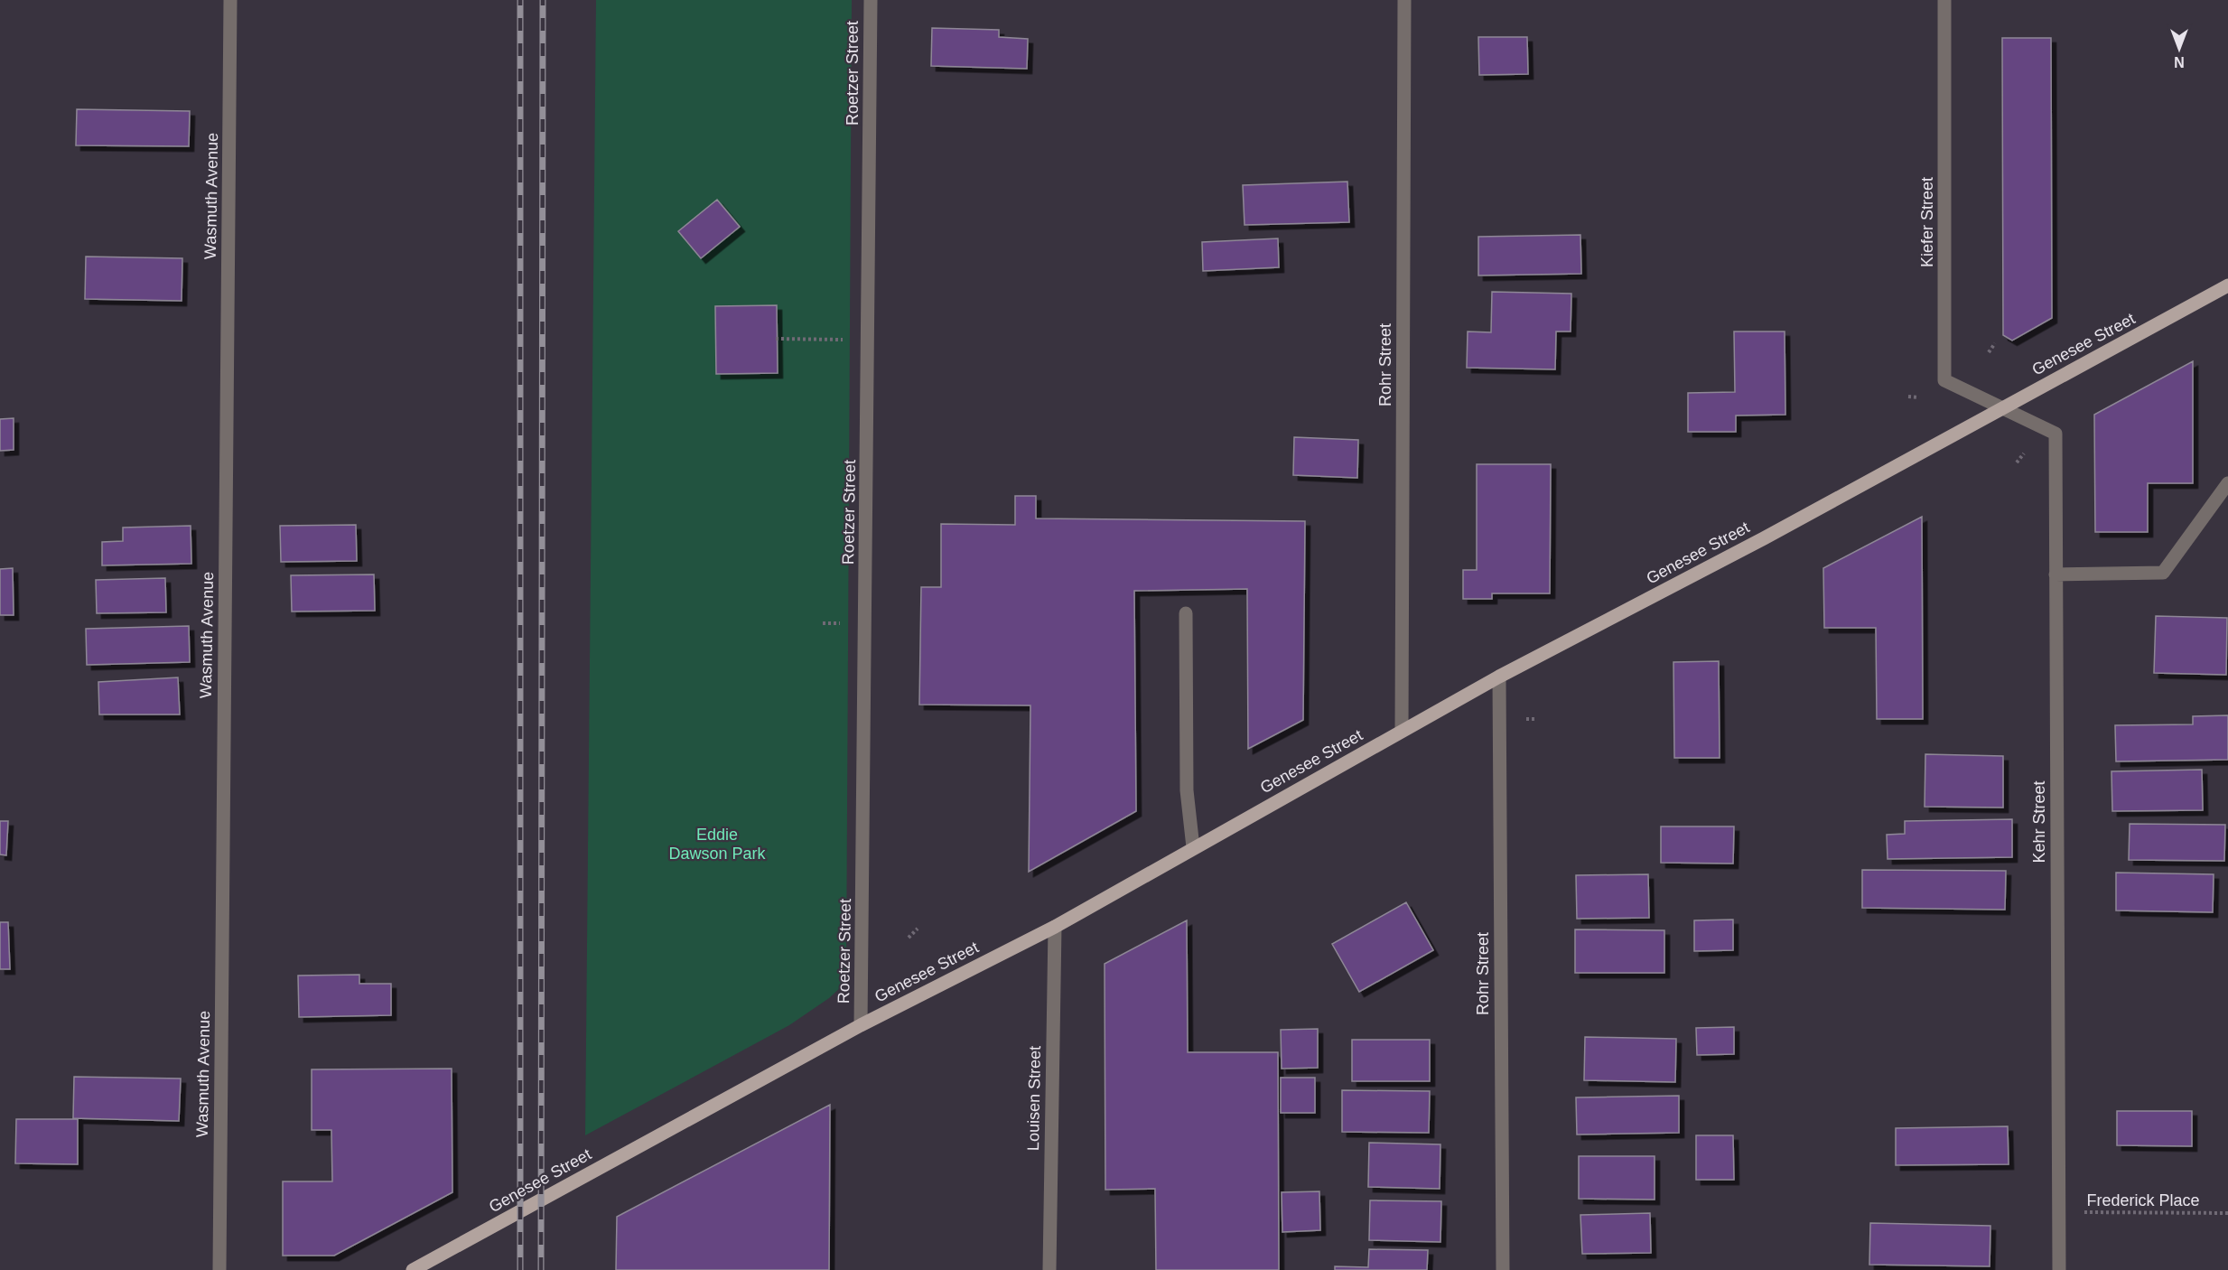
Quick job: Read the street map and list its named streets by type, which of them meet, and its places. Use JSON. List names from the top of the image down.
{
  "streets": {
    "main road": ["Genesee Street"],
    "street": [
      "Roetzer Street",
      "Wasmuth Avenue",
      "Kiefer Street",
      "Rohr Street",
      "Kehr Street",
      "Louisen Street"
    ],
    "path": ["Frederick Place"]
  },
  "crossings": [
    ["Roetzer Street", "Genesee Street"],
    ["Kiefer Street", "Genesee Street"],
    ["Kiefer Street", "Kehr Street"],
    ["Genesee Street", "Rohr Street"],
    ["Genesee Street", "Kehr Street"],
    ["Genesee Street", "Louisen Street"],
    ["Kehr Street", "Frederick Place"]
  ],
  "parks": ["Eddie Dawson Park"],
  "north": "bottom"
}
